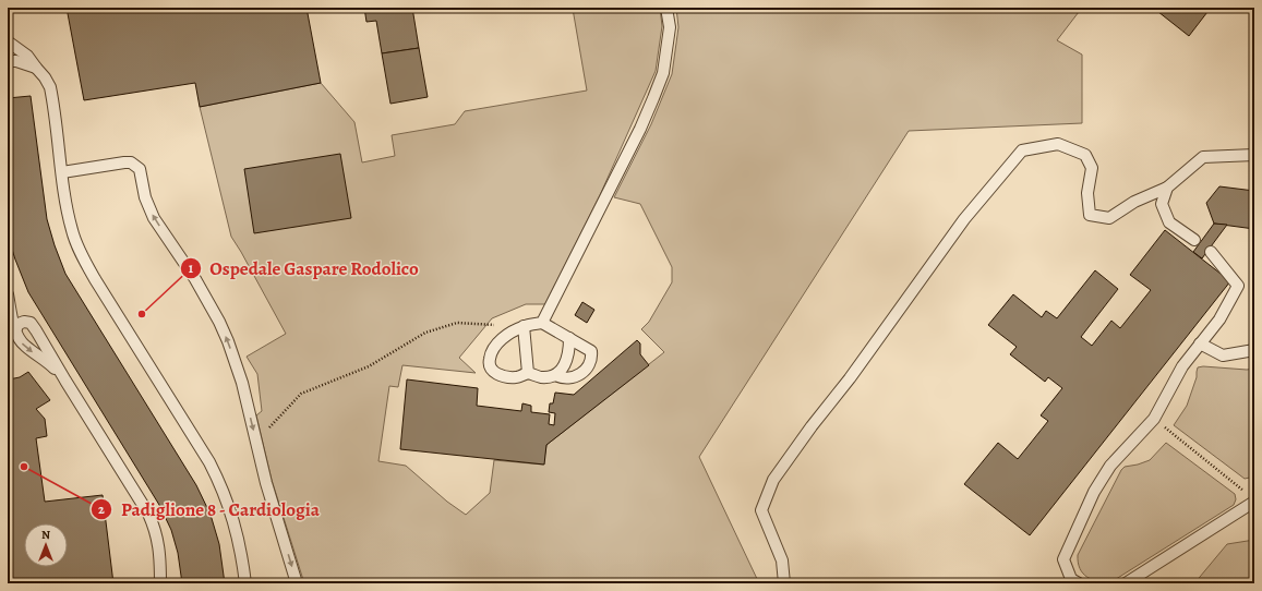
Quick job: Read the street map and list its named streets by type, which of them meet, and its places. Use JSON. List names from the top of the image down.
{
  "places": ["Ospedale Gaspare Rodolico", "Padiglione 8 - Cardiologia"],
  "north": "top"
}
